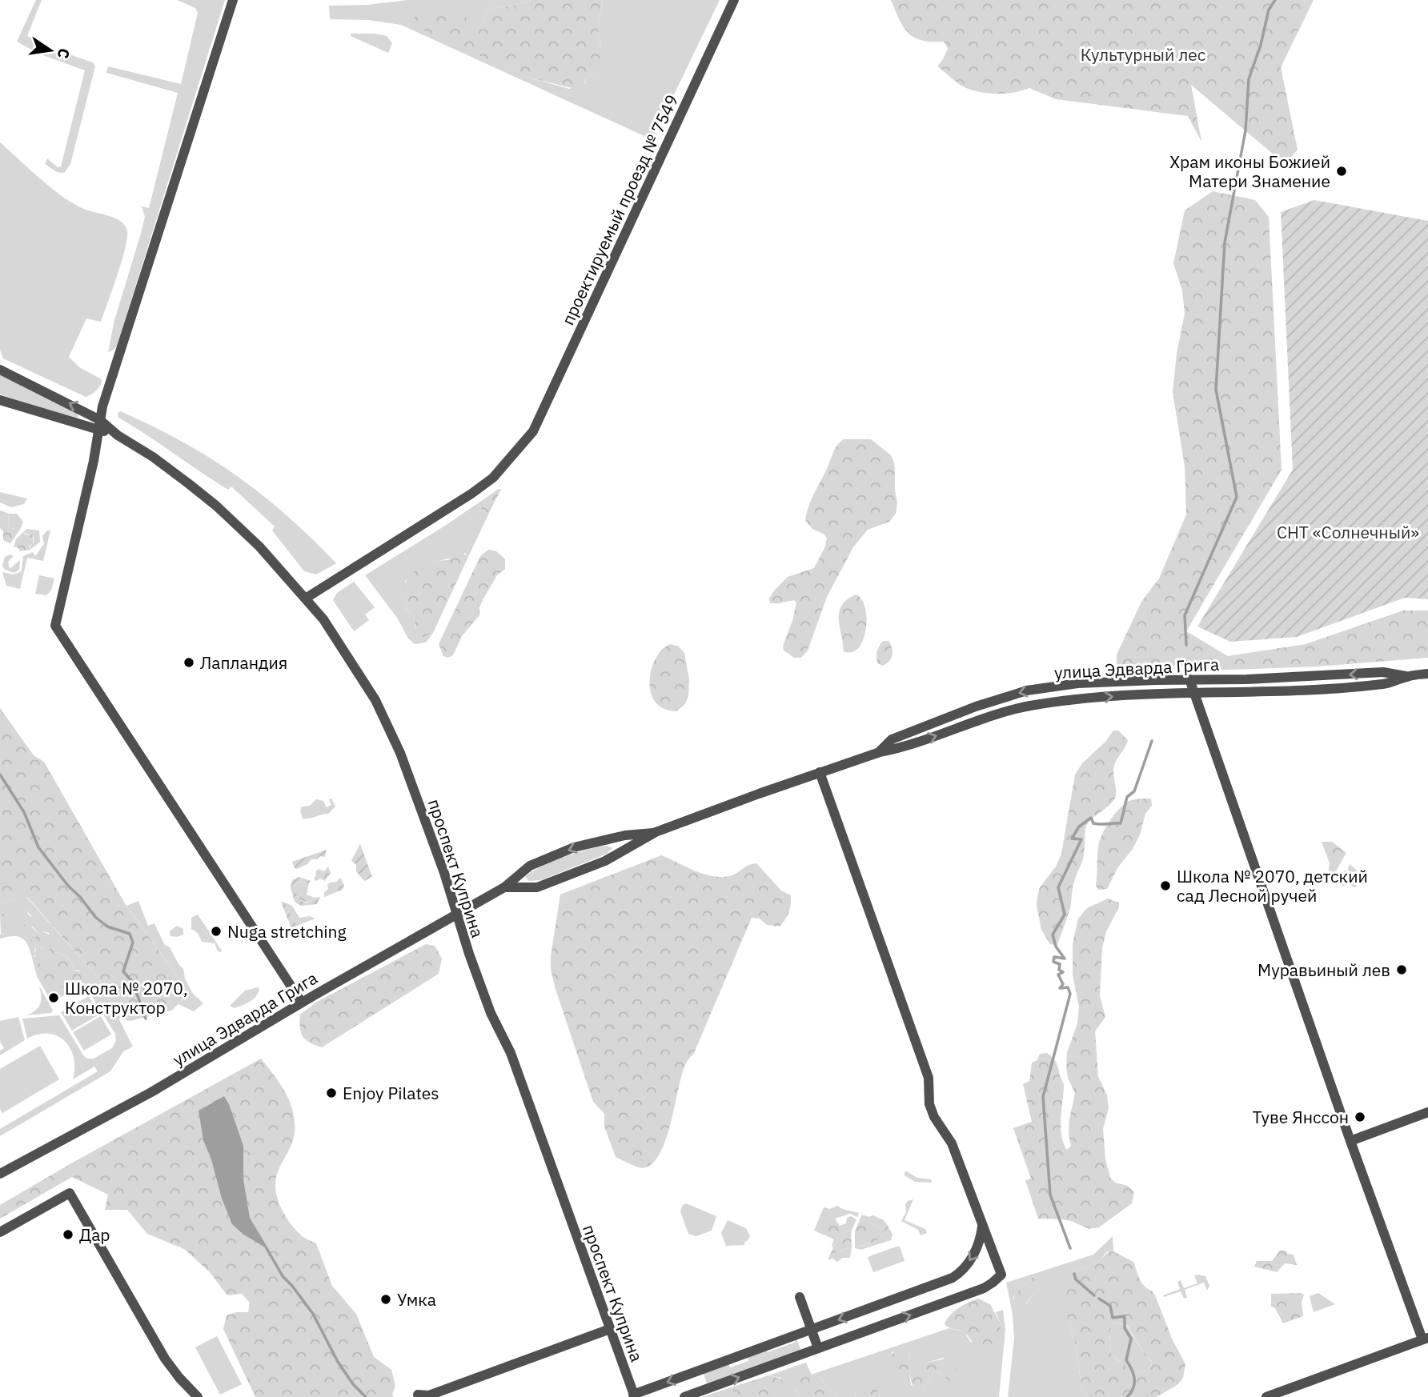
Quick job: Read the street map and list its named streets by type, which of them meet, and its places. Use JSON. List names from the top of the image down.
{
  "streets": {
    "street": ["проектируемый проезд № 7549", "улица Эдварда Грига", "проспект Куприна"]
  },
  "crossings": [
    ["проектируемый проезд № 7549", "проспект Куприна"],
    ["улица Эдварда Грига", "проспект Куприна"]
  ],
  "parks": ["Культурный лес", "СНТ «Солнечный»"],
  "places": [
    "Храм иконы Божией Матери Знамение",
    "Лапландия",
    "Школа № 2070, детский сад Лесной ручей",
    "Nuga stretching",
    "Муравьиный лев",
    "Школа № 2070, Конструктор",
    "Enjoy Pilates",
    "Туве Янссон",
    "Дар",
    "Умка"
  ],
  "north": "right"
}
